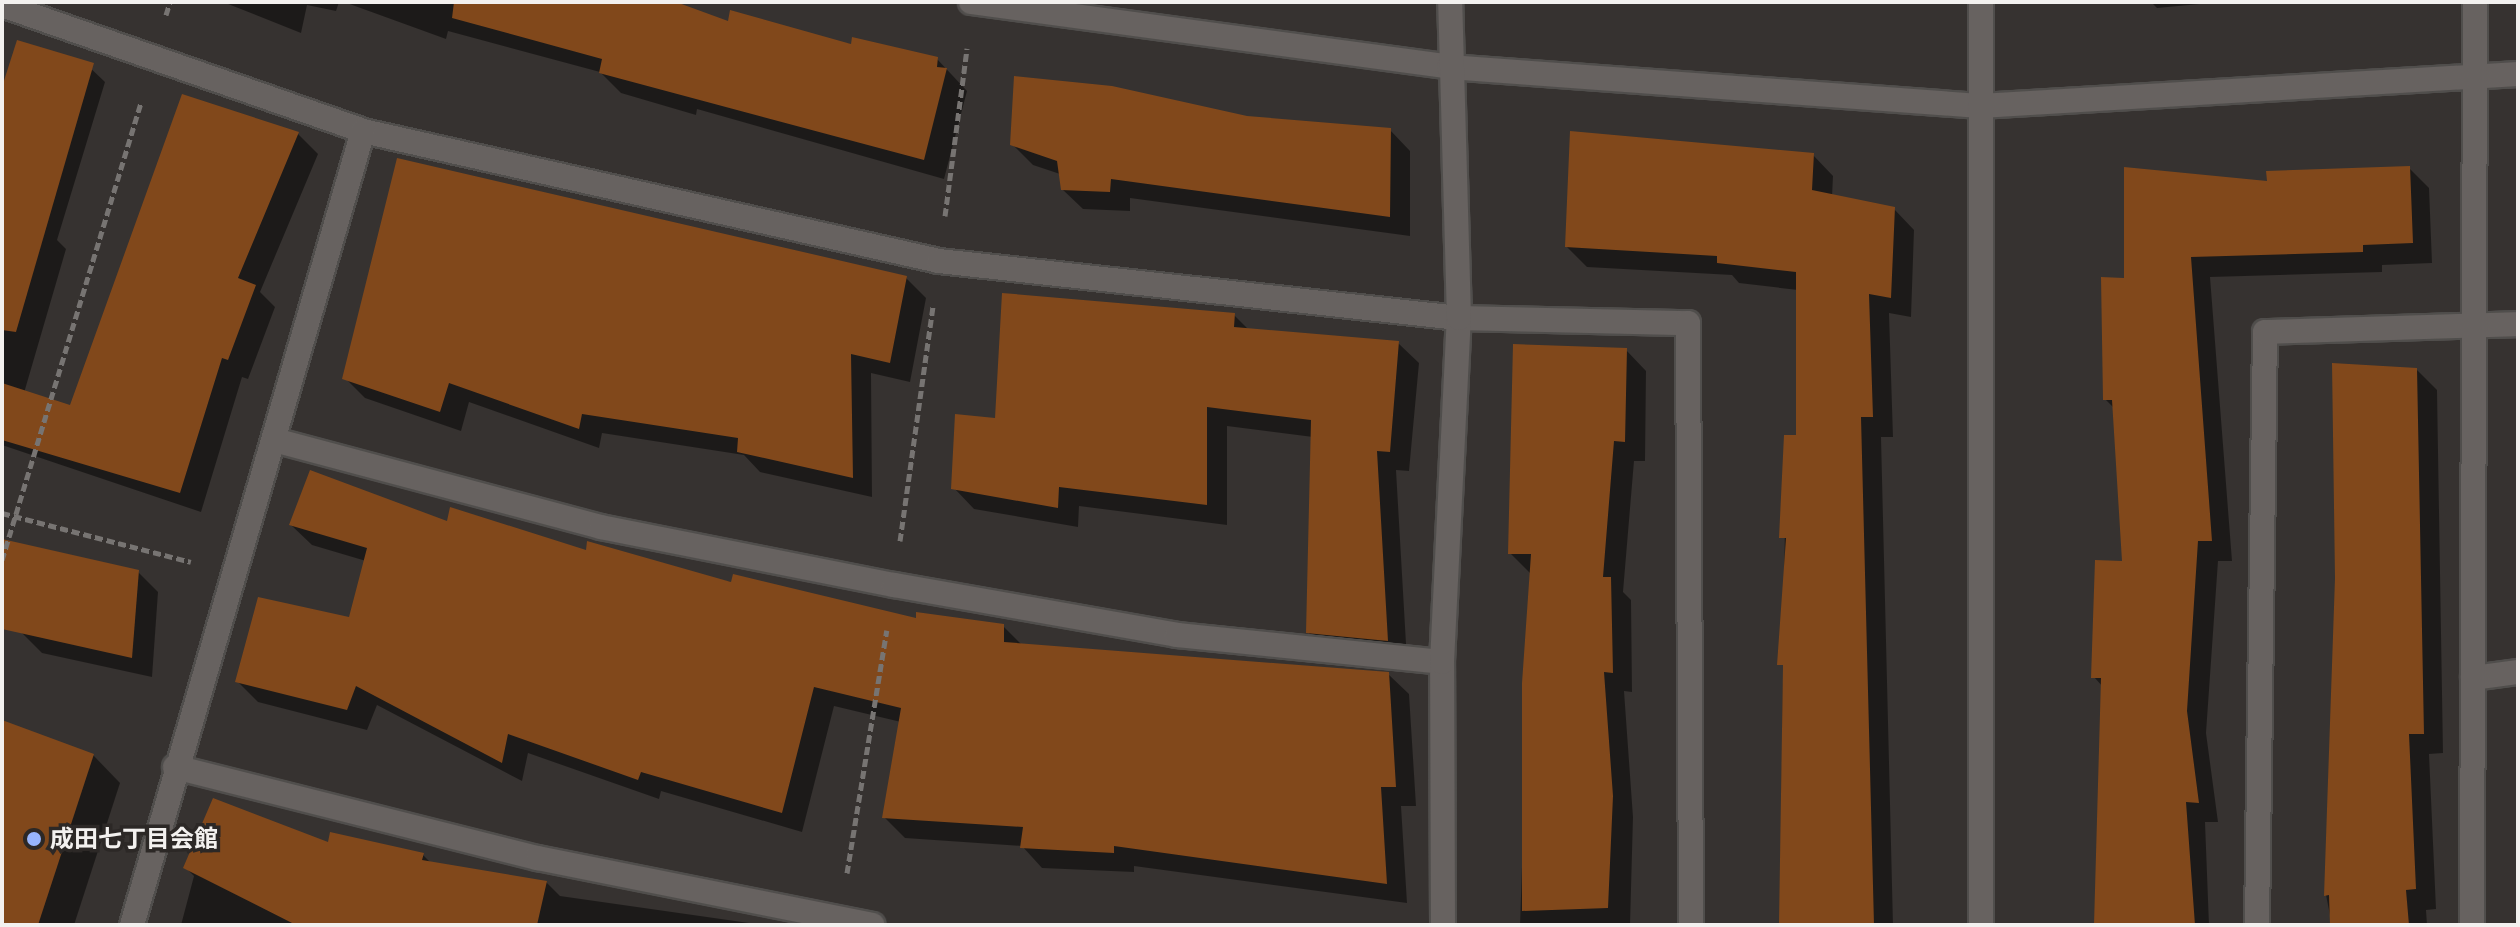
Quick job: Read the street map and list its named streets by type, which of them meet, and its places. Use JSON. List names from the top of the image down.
{
  "places": ["成田七丁目会館"]
}
